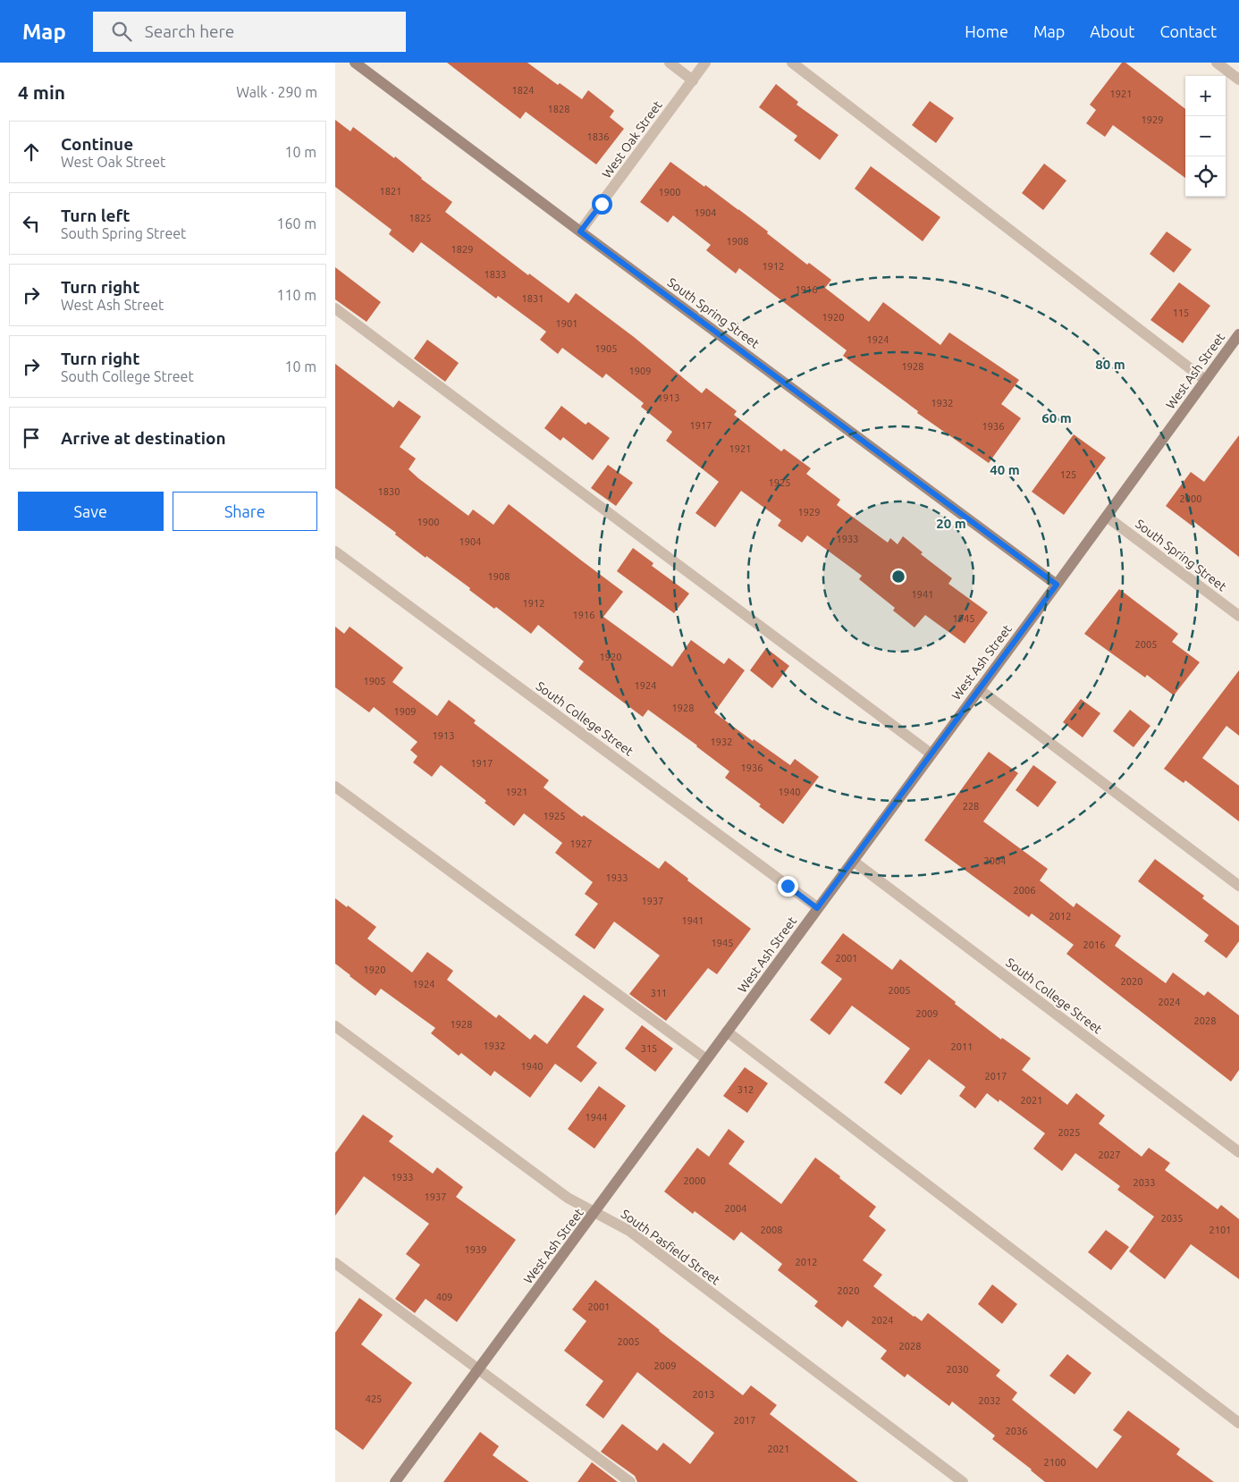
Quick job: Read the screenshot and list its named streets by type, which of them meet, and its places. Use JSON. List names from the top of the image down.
{
  "streets": {
    "street": [
      "West Oak Street",
      "South Spring Street",
      "West Ash Street",
      "South College Street",
      "South Pasfield Street"
    ]
  },
  "crossings": [
    ["West Oak Street", "South Spring Street"],
    ["South Spring Street", "West Ash Street"],
    ["West Ash Street", "South College Street"],
    ["West Ash Street", "South Pasfield Street"]
  ],
  "house_numbers": [
    "1824",
    "1921",
    "1828",
    "1929",
    "1836",
    "1821",
    "1900",
    "1904",
    "1825",
    "1908",
    "1829",
    "1912",
    "1833",
    "1916",
    "1831",
    "115",
    "1920",
    "1901",
    "1924",
    "1905",
    "1928",
    "1909",
    "1913",
    "1932",
    "1917",
    "1936",
    "1921",
    "125",
    "1925",
    "1830",
    "2000",
    "1929",
    "1900",
    "1933",
    "1904",
    "1908",
    "1941",
    "1912",
    "1916",
    "1945",
    "2005",
    "1920",
    "1905",
    "1924",
    "1928",
    "1909",
    "1913",
    "1932",
    "1917",
    "1936",
    "1921",
    "1940",
    "228",
    "1925",
    "1927",
    "2004",
    "1933",
    "2006",
    "1937",
    "2012",
    "1941",
    "1945",
    "2016",
    "2001",
    "1920",
    "2020",
    "1924",
    "2005",
    "311",
    "2024",
    "2009",
    "2028",
    "1928",
    "1932",
    "2011",
    "315",
    "1940",
    "2017",
    "312",
    "2021",
    "1944",
    "2025",
    "2027",
    "1933",
    "2000",
    "2033",
    "1937",
    "2004",
    "2035",
    "2008",
    "2101",
    "1939",
    "2012",
    "2020",
    "409",
    "2001",
    "2024",
    "2005",
    "2028",
    "2009",
    "2030",
    "2013",
    "425",
    "2032",
    "2017",
    "2036",
    "2021",
    "2100"
  ],
  "page": {
    "header": "Map",
    "search": "Search here",
    "nav": [
      "Home",
      "Map",
      "About",
      "Contact"
    ],
    "heading": ["4 min", "Walk · 290 m"],
    "map_buttons": ["+", "−"],
    "list": [
      ["Continue", "West Oak Street", "10 m"],
      ["Turn left", "South Spring Street", "160 m"],
      ["Turn right", "West Ash Street", "110 m"],
      ["Turn right", "South College Street", "10 m"],
      "Arrive at destination"
    ],
    "buttons": ["Save", "Share"]
  },
  "rings": [
    "80 m",
    "60 m",
    "40 m",
    "20 m"
  ]
}
